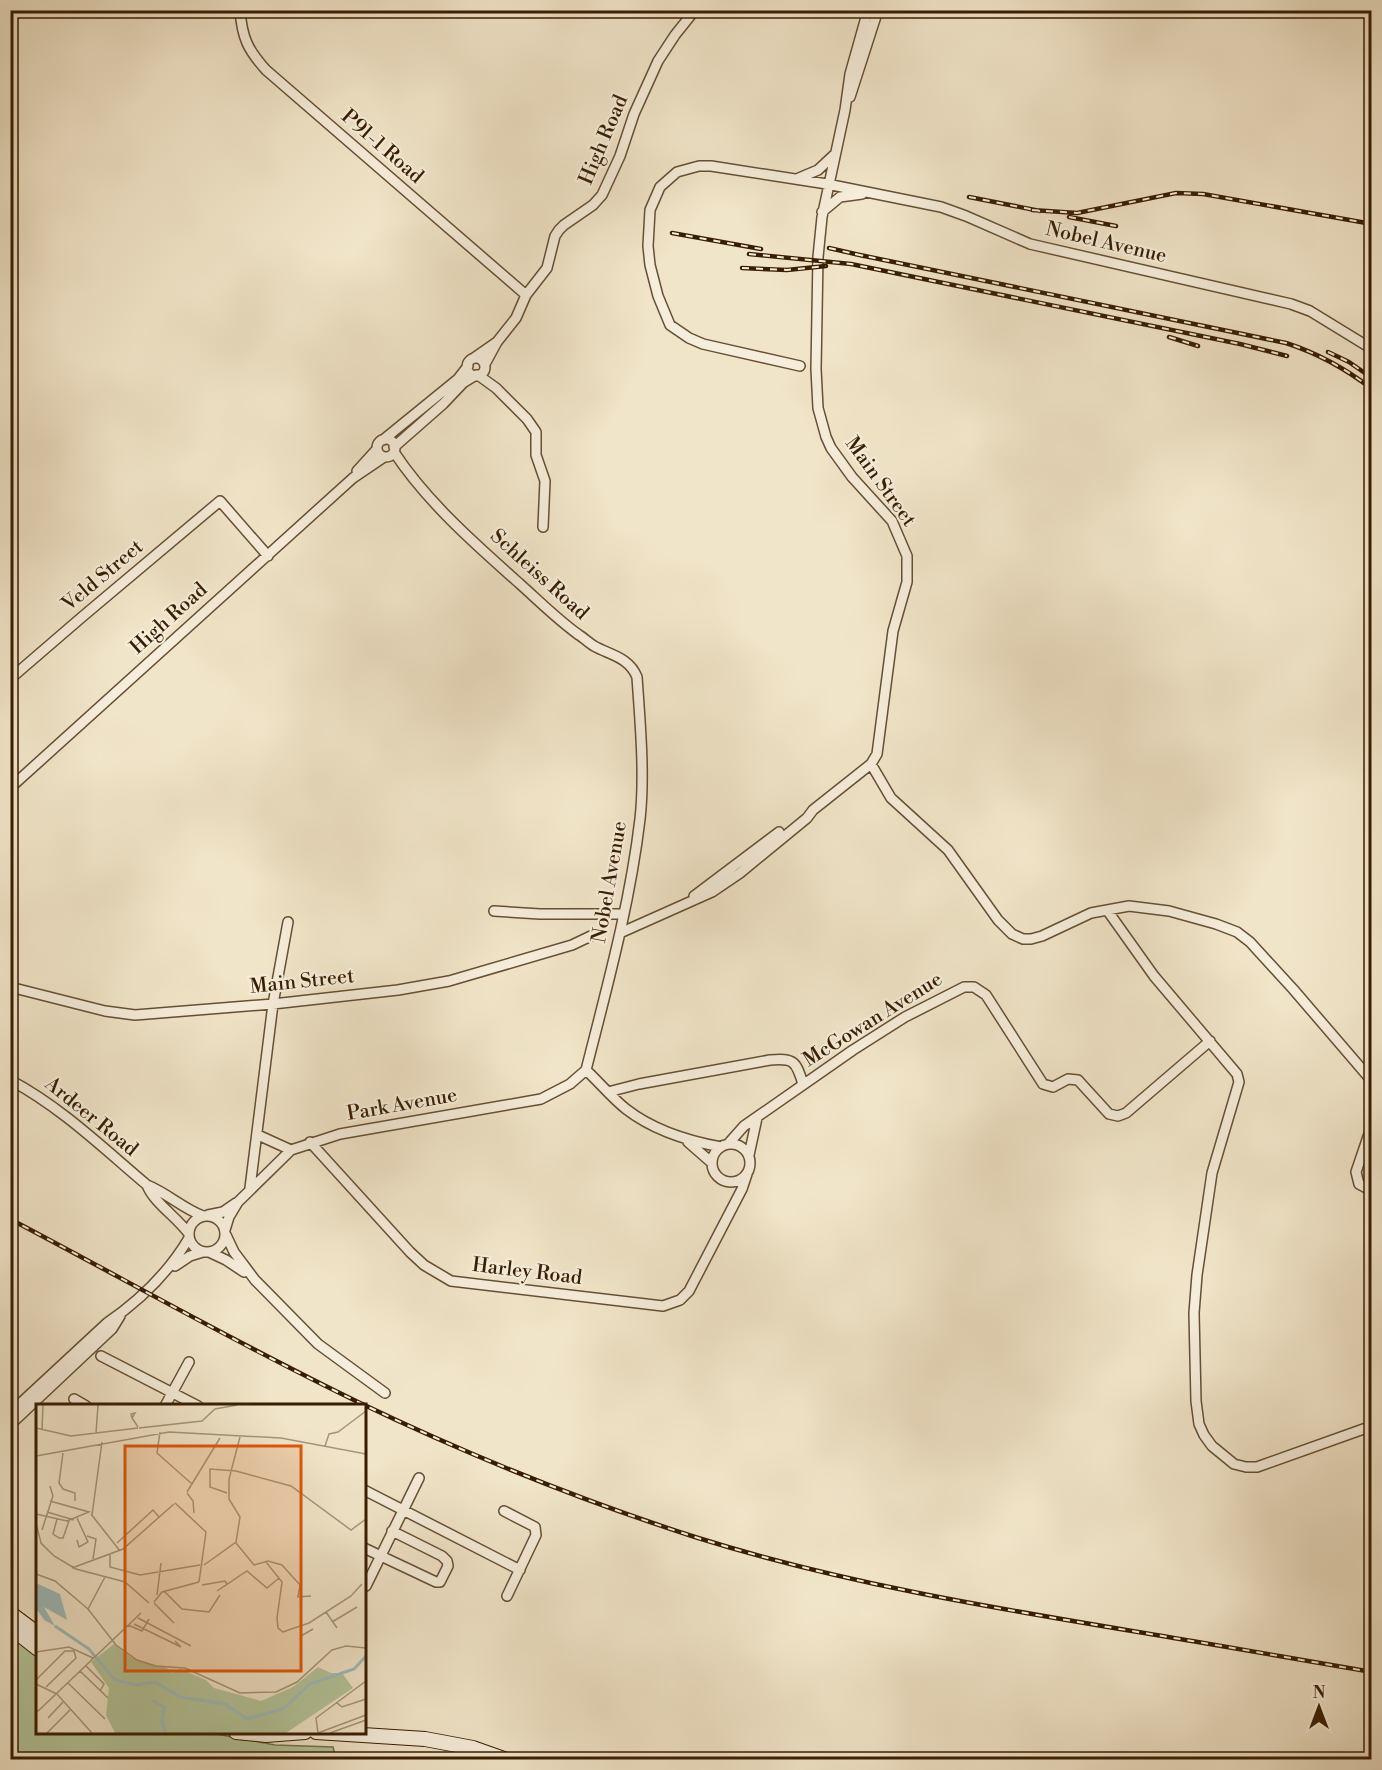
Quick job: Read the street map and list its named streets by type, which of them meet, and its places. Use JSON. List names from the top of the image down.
{
  "streets": {
    "street": [
      "High Road",
      "P91-1 Road",
      "Nobel Avenue",
      "Main Street",
      "Schleiss Road",
      "Veld Street",
      "McGowan Avenue",
      "Park Avenue",
      "Ardeer Road",
      "Harley Road"
    ]
  },
  "crossings": [
    ["High Road", "P91-1 Road"],
    ["High Road", "Schleiss Road"],
    ["High Road", "Veld Street"],
    ["Nobel Avenue", "Main Street"],
    ["Nobel Avenue", "Schleiss Road"],
    ["Nobel Avenue", "Park Avenue"],
    ["McGowan Avenue", "Harley Road"],
    ["Park Avenue", "Ardeer Road"],
    ["Park Avenue", "Harley Road"]
  ],
  "north": "top"
}
